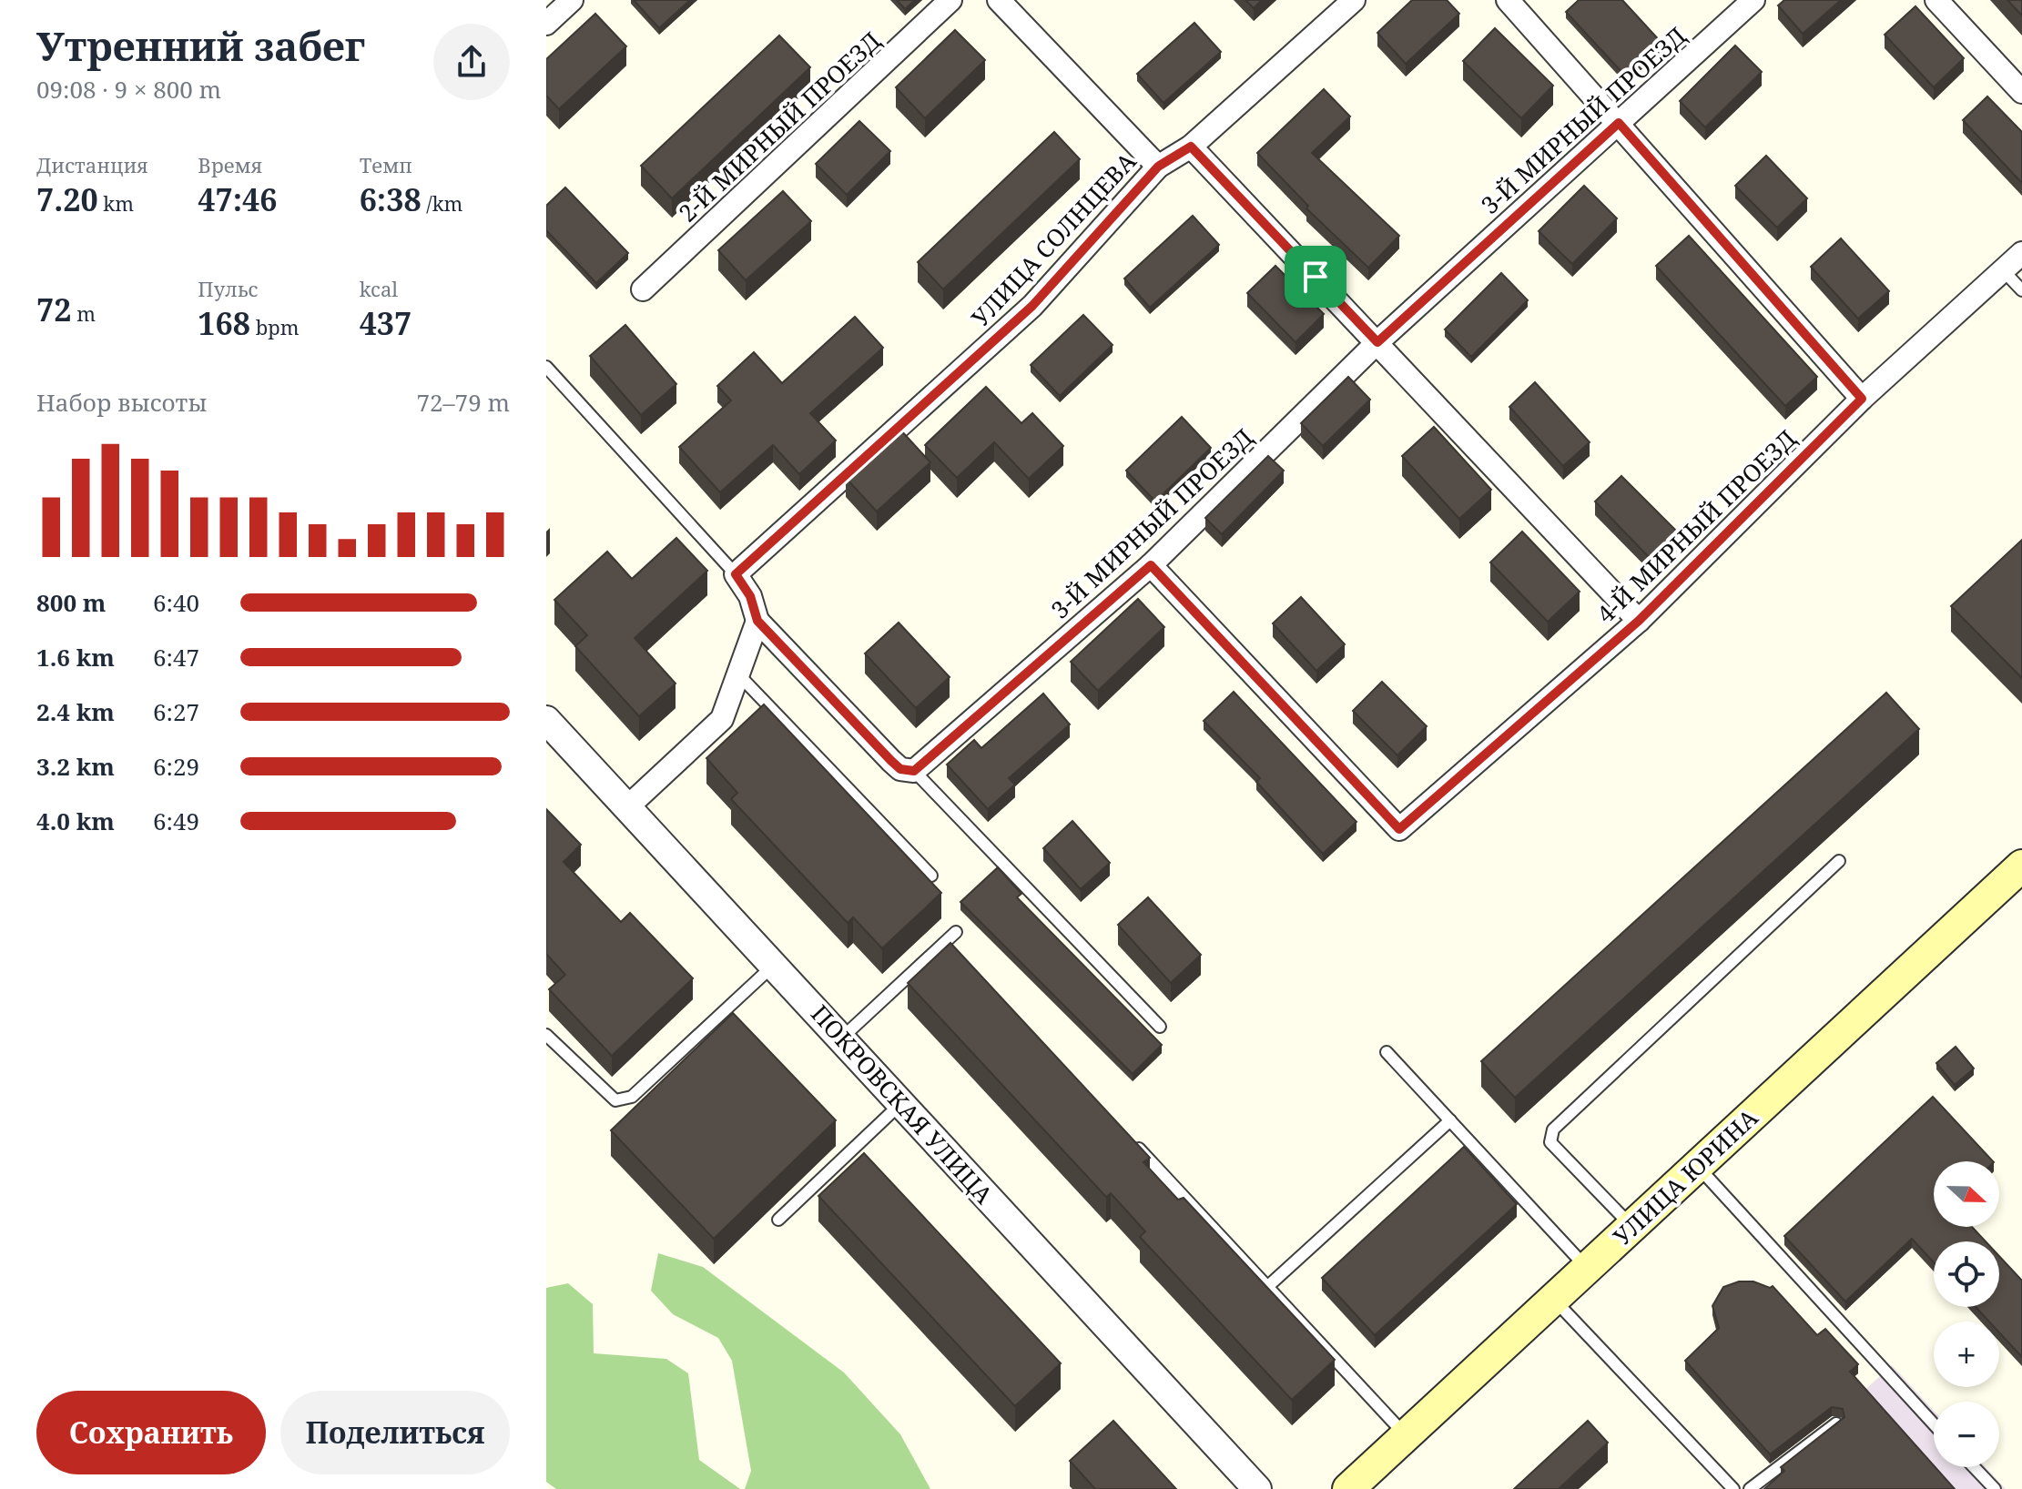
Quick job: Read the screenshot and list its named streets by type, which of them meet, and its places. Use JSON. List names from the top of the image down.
{
  "streets": {
    "main road": ["УЛИЦА ЮРИНА"],
    "street": [
      "3-Й МИРНЫЙ ПРОЕЗД",
      "2-Й МИРНЫЙ ПРОЕЗД",
      "УЛИЦА СОЛНЦЕВА",
      "4-Й МИРНЫЙ ПРОЕЗД",
      "ПОКРОВСКАЯ УЛИЦА"
    ]
  },
  "crossings": [
    ["3-Й МИРНЫЙ ПРОЕЗД", "4-Й МИРНЫЙ ПРОЕЗД"]
  ],
  "north": "right",
  "page": {
    "heading": ["Утренний забег", "09:08 · 9 × 800 m"],
    "stats": [
      ["Дистанция", "7.20 km"],
      ["Время", "47:46"],
      ["Темп", "6:38 /km"],
      ["72 m"],
      ["Пульс", "168 bpm"],
      ["kcal", "437"]
    ],
    "chart": ["Набор высоты", "72–79 m"],
    "list": [
      {
        "name": "800 m",
        "note": "6:40"
      },
      {
        "name": "1.6 km",
        "note": "6:47"
      },
      {
        "name": "2.4 km",
        "note": "6:27"
      },
      {
        "name": "3.2 km",
        "note": "6:29"
      },
      {
        "name": "4.0 km",
        "note": "6:49"
      }
    ],
    "map_buttons": ["+", "−"],
    "buttons": ["Сохранить", "Поделиться"]
  }
}
